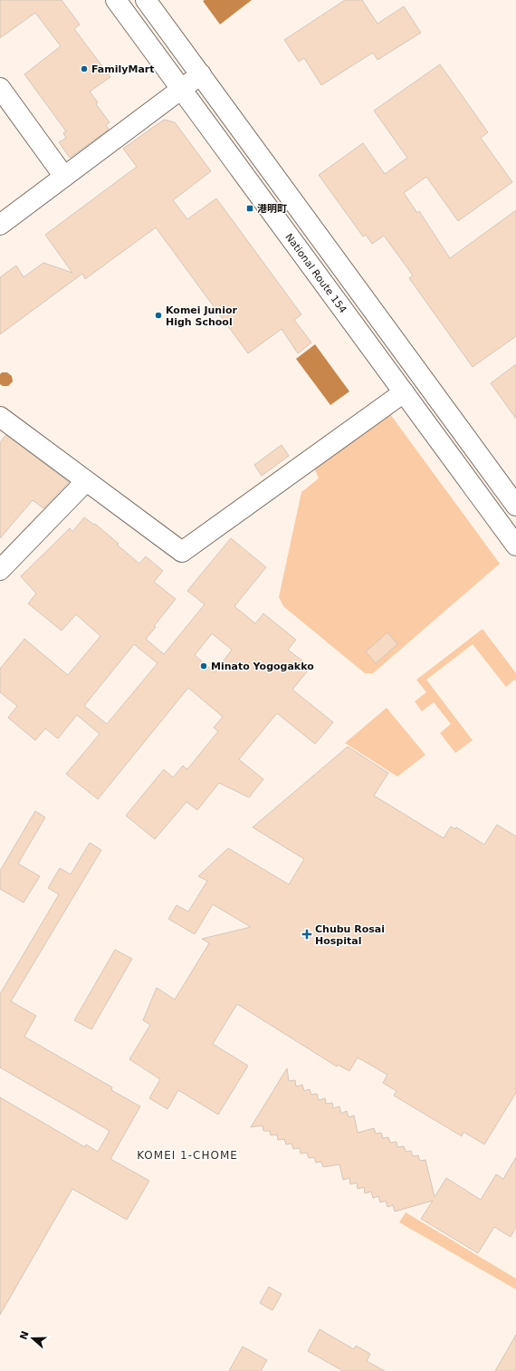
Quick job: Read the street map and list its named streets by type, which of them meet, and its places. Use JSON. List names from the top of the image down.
{
  "streets": {
    "main road": ["National Route 154"]
  },
  "districts": ["KOMEI 1-CHOME"],
  "places": {
    "other": ["FamilyMart", "Komei Junior High School", "Minato Yogogakko"],
    "transit": ["港明町"],
    "health": ["Chubu Rosai Hospital"]
  },
  "north": "left"
}
